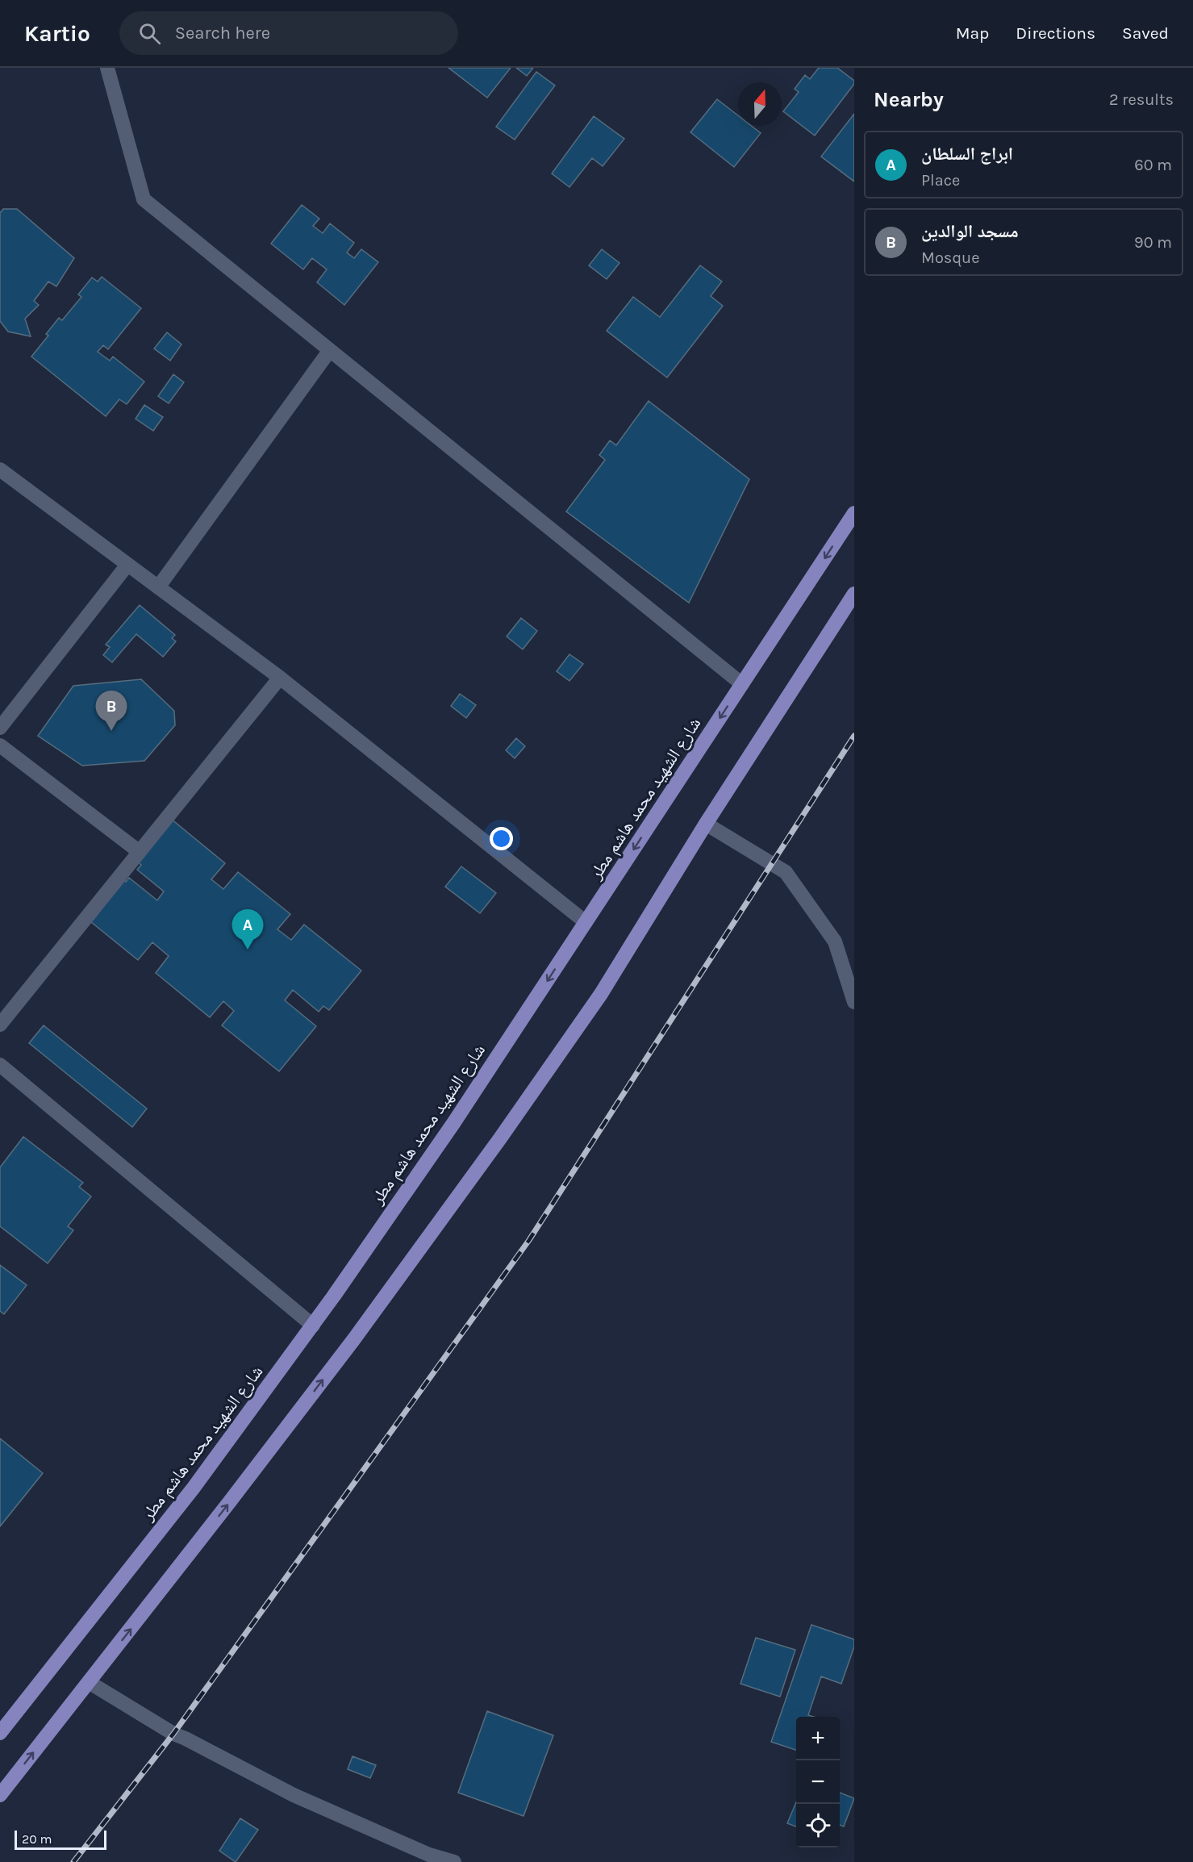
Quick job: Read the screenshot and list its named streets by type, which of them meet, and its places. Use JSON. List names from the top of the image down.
{
  "streets": {
    "main road": ["شارع الشهيد محمد هاشم مطر"]
  },
  "scale_bar": "20 m",
  "north": "top",
  "page": {
    "header": "Kartio",
    "search": "Search here",
    "nav": ["Map", "Directions", "Saved"],
    "heading": ["Nearby", "2 results"],
    "list": [
      {
        "mark": "A",
        "name": "ابراج السلطان",
        "note": "Place",
        "value": "60 m"
      },
      {
        "mark": "B",
        "name": "مسجد الوالدين",
        "note": "Mosque",
        "value": "90 m"
      }
    ],
    "pins": ["B", "A"],
    "map_buttons": ["+", "−"],
    "scale": "20 m"
  }
}
